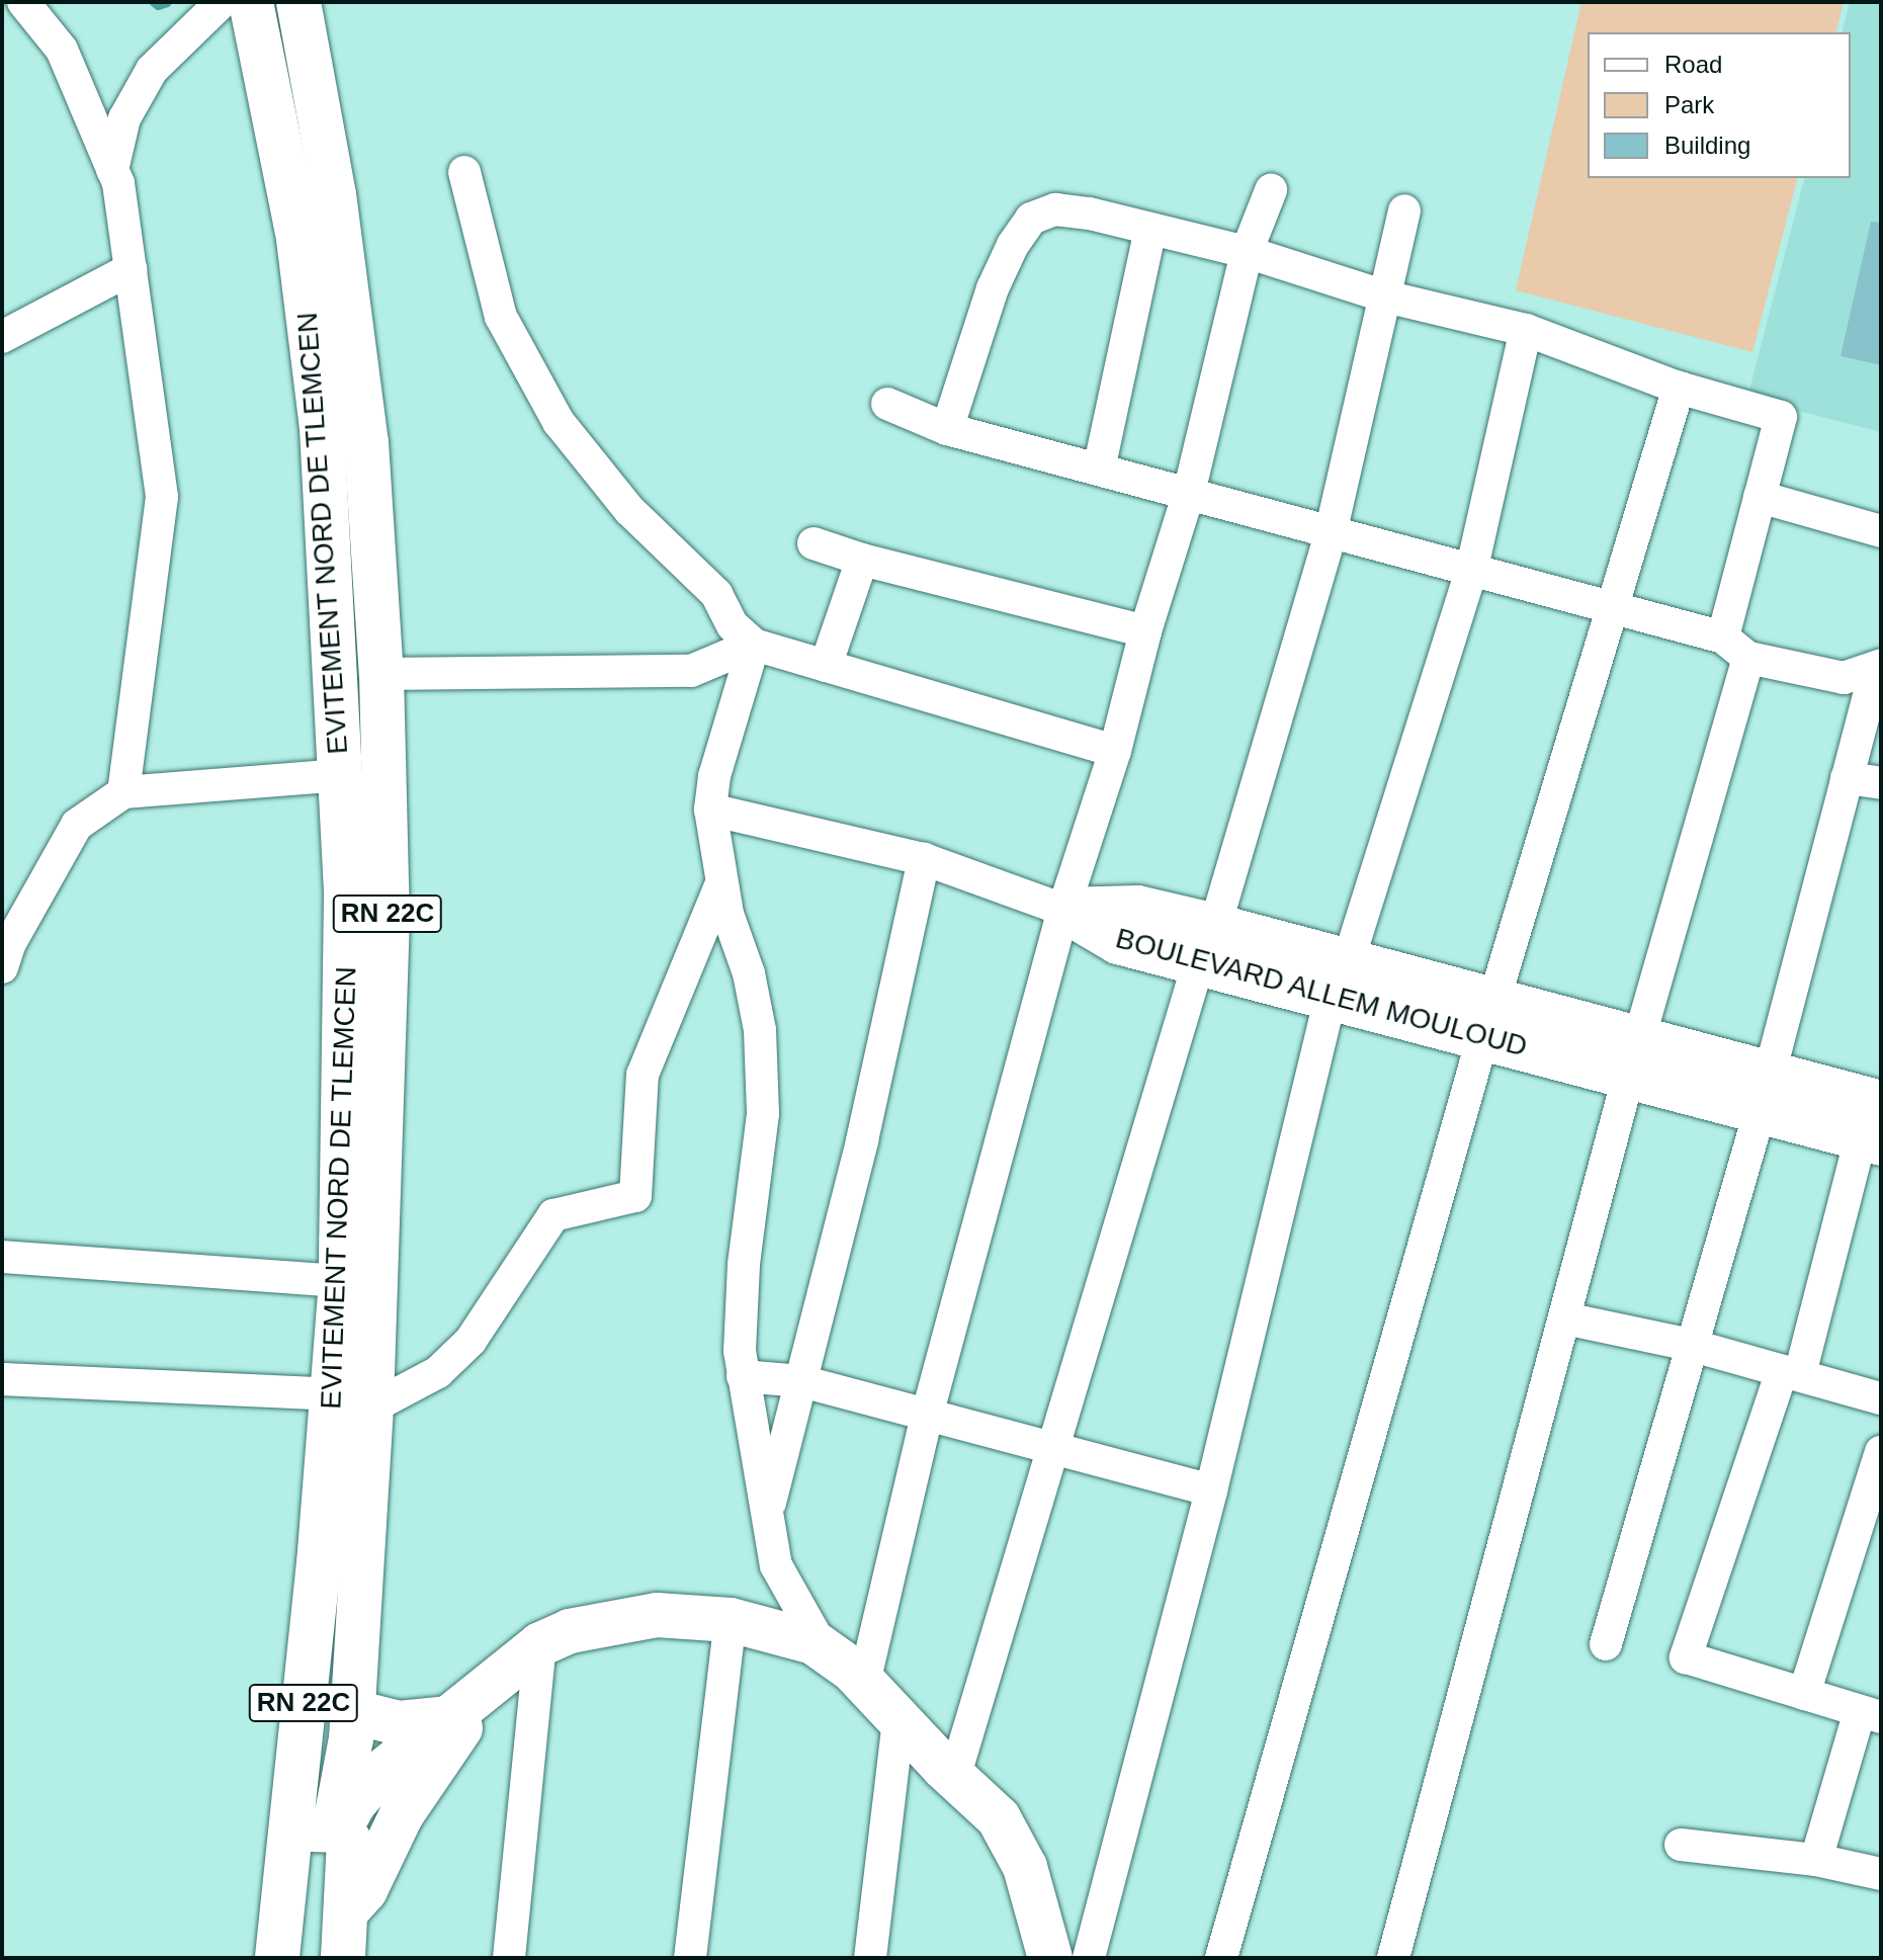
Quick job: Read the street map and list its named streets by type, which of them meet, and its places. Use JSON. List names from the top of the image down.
{
  "streets": {
    "main road": ["EVITEMENT NORD DE TLEMCEN", "RN 22C", "BOULEVARD ALLEM MOULOUD"]
  },
  "legend": ["Road", "Park", "Building"]
}
